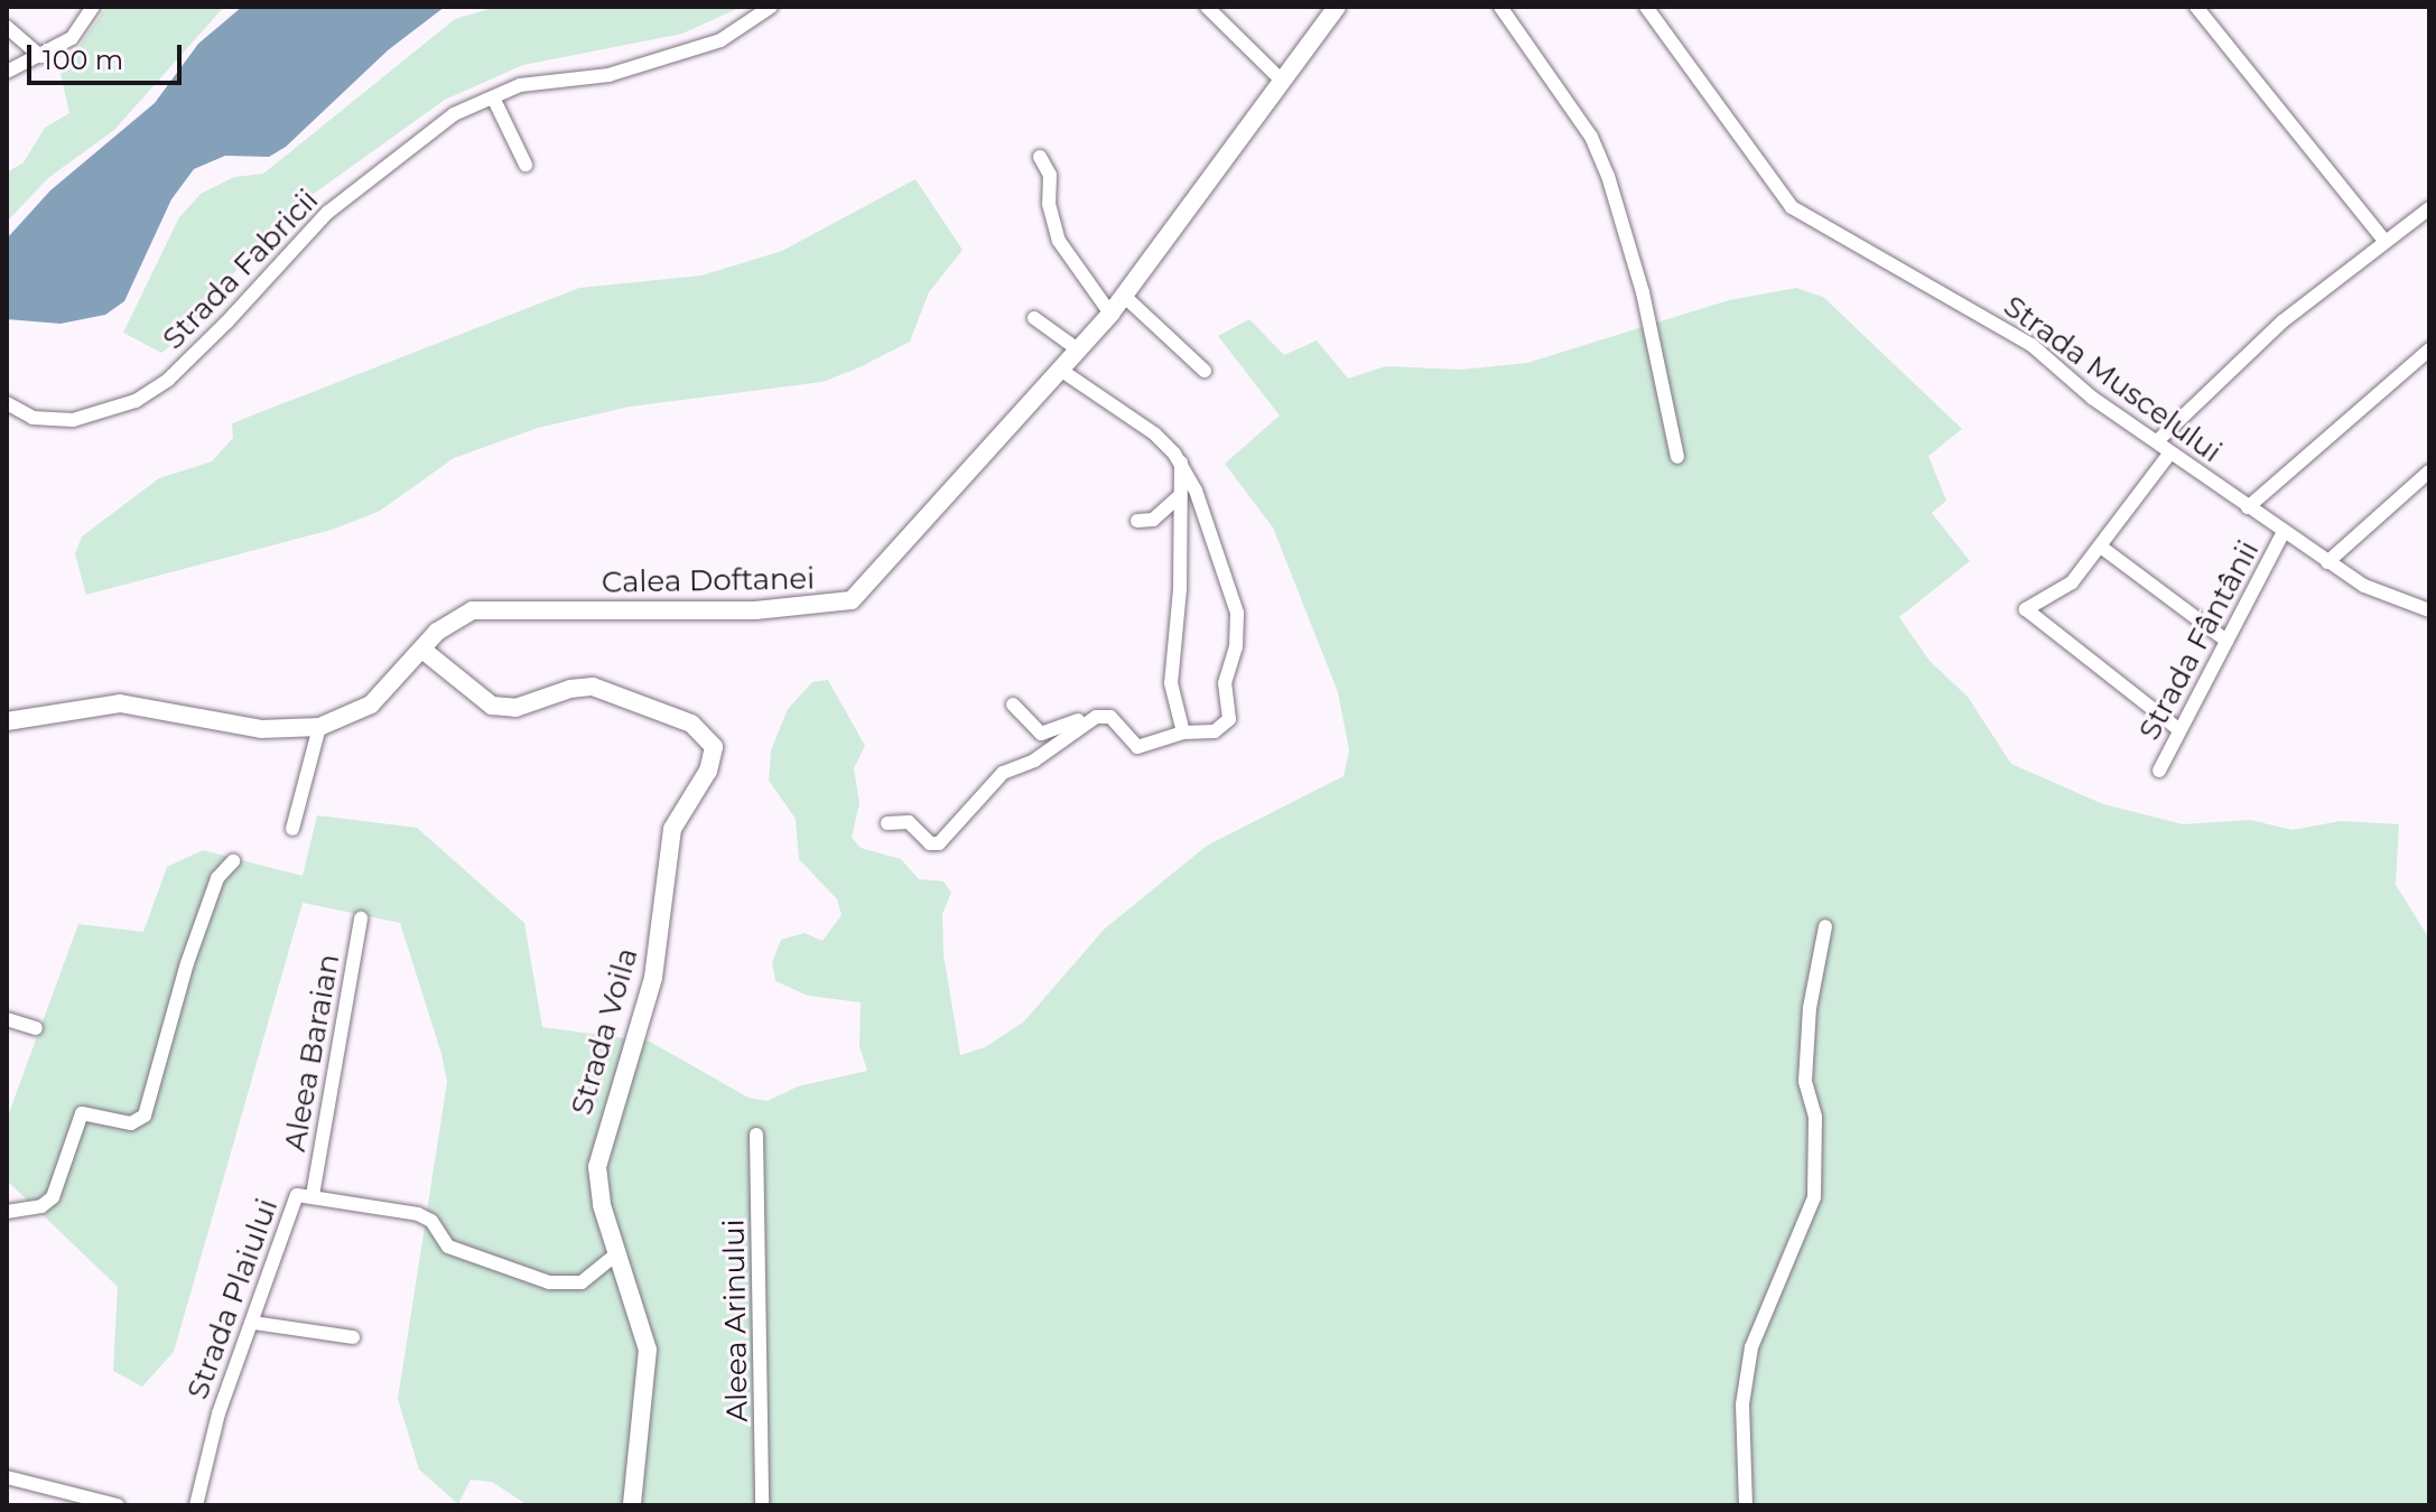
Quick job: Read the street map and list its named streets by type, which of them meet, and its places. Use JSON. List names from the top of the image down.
{
  "streets": {
    "main road": ["Calea Doftanei", "Strada Voila"],
    "street": [
      "Strada Fabricii",
      "Strada Muscelului",
      "Strada Fântânii",
      "Aleea Baraian",
      "Strada Plaiului",
      "Aleea Arinului"
    ]
  },
  "crossings": [
    ["Strada Muscelului", "Strada Fântânii"],
    ["Calea Doftanei", "Strada Voila"],
    ["Strada Voila", "Strada Plaiului"],
    ["Aleea Baraian", "Strada Plaiului"]
  ],
  "scale_bar": "100 m"
}
